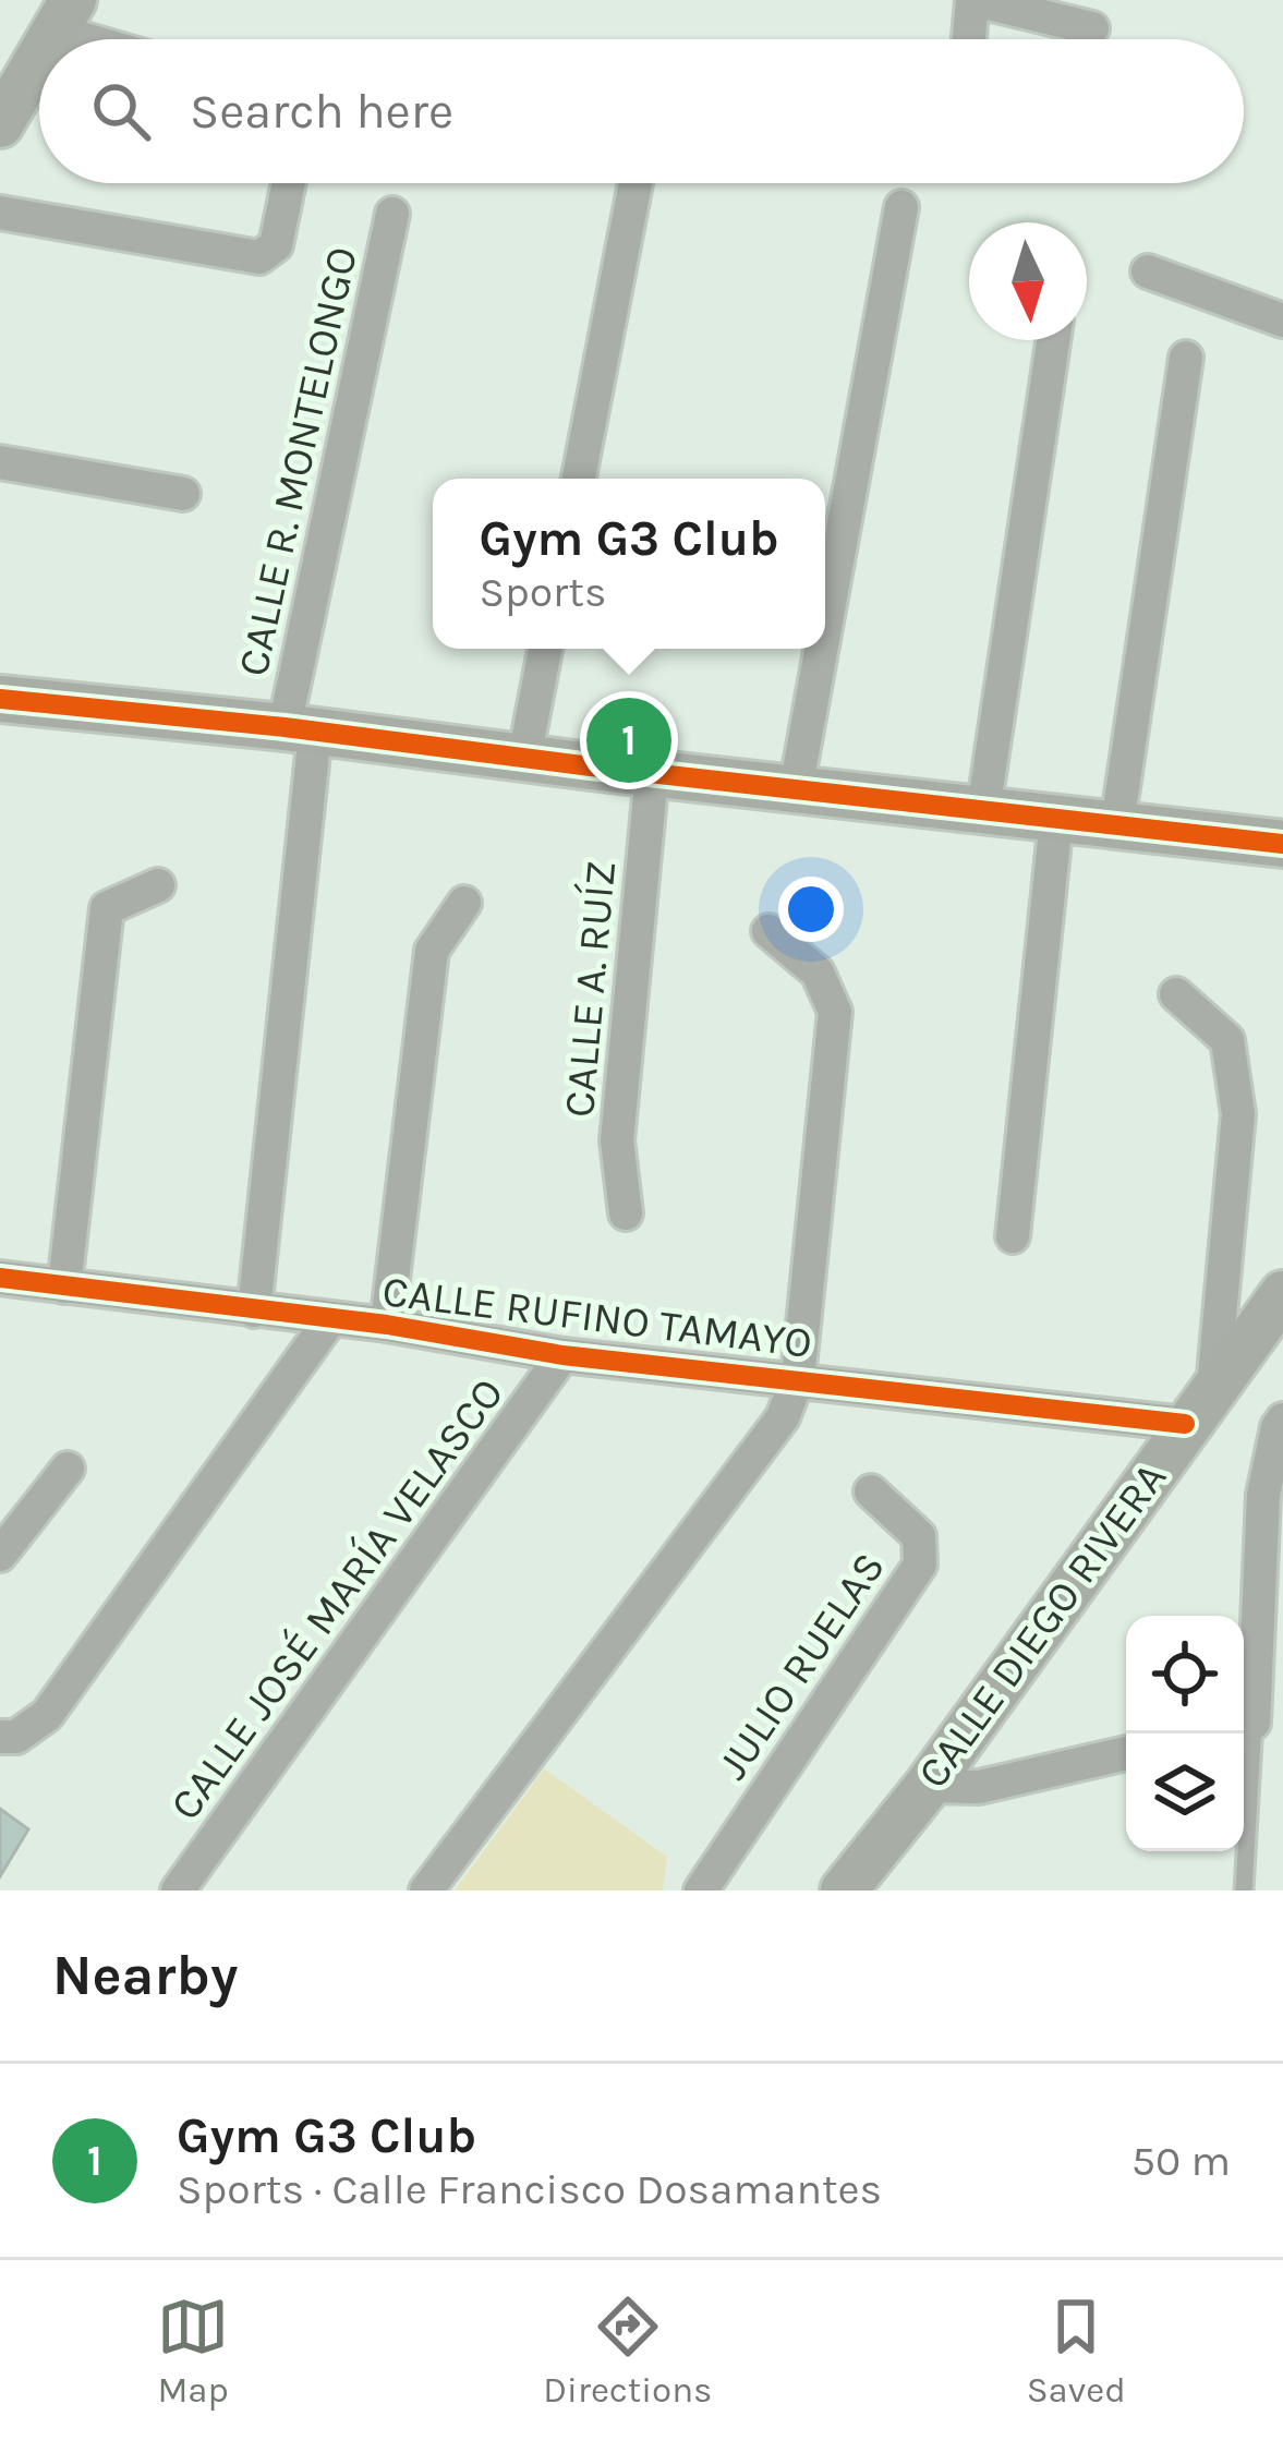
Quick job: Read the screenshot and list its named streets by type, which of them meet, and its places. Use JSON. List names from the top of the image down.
{
  "streets": {
    "street": [
      "CALLE R. MONTELONGO",
      "CALLE A. RUÍZ",
      "CALLE RUFINO TAMAYO",
      "CALLE JOSÉ MARÍA VELASCO",
      "CALLE DIEGO RIVERA",
      "JULIO RUELAS"
    ]
  },
  "crossings": [
    ["CALLE R. MONTELONGO", "CALLE RUFINO TAMAYO"],
    ["CALLE RUFINO TAMAYO", "CALLE JOSÉ MARÍA VELASCO"],
    ["CALLE RUFINO TAMAYO", "CALLE DIEGO RIVERA"]
  ],
  "north": "bottom",
  "page": {
    "search": "Search here",
    "popup": ["Gym G3 Club", "Sports"],
    "pins": "1",
    "heading": "Nearby",
    "list": [
      {
        "mark": "1",
        "name": "Gym G3 Club",
        "note": "Sports · Calle Francisco Dosamantes",
        "value": "50 m"
      }
    ],
    "nav": ["Map", "Directions", "Saved"]
  }
}
